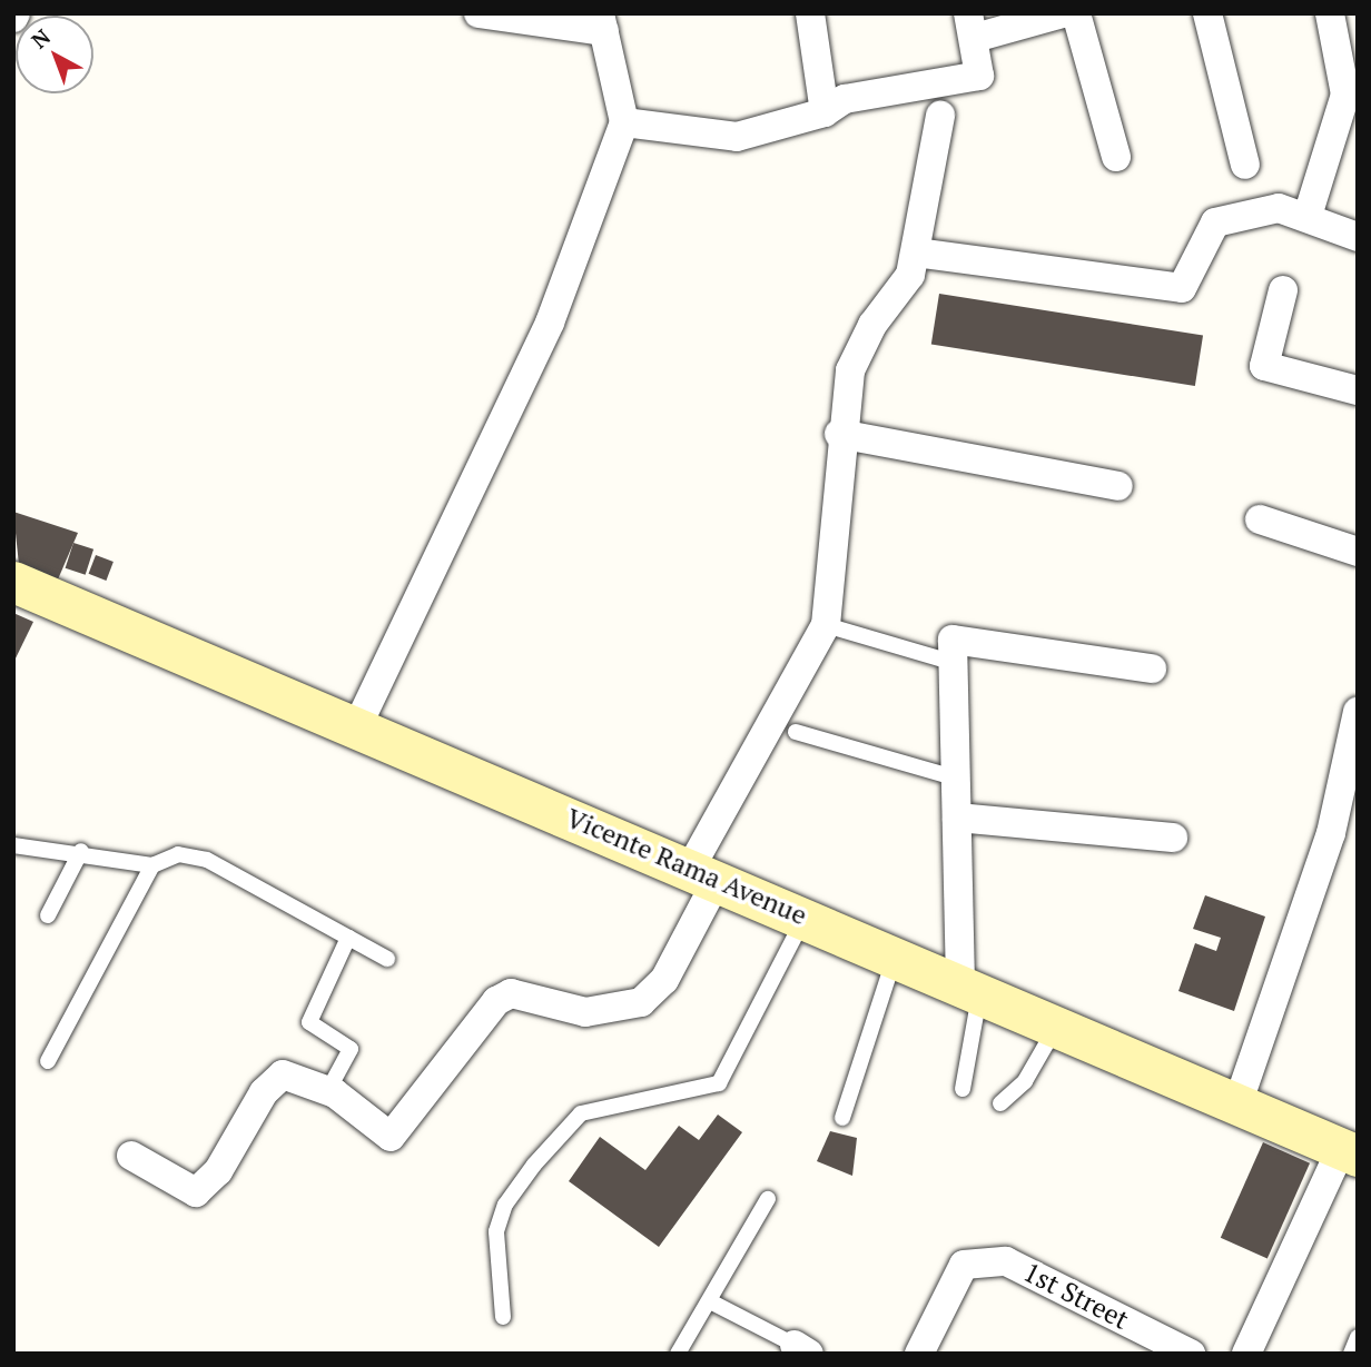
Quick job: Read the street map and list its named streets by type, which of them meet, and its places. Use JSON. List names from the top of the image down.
{
  "streets": {
    "main road": ["Vicente Rama Avenue"],
    "street": ["1st Street"]
  },
  "north": "top left"
}
